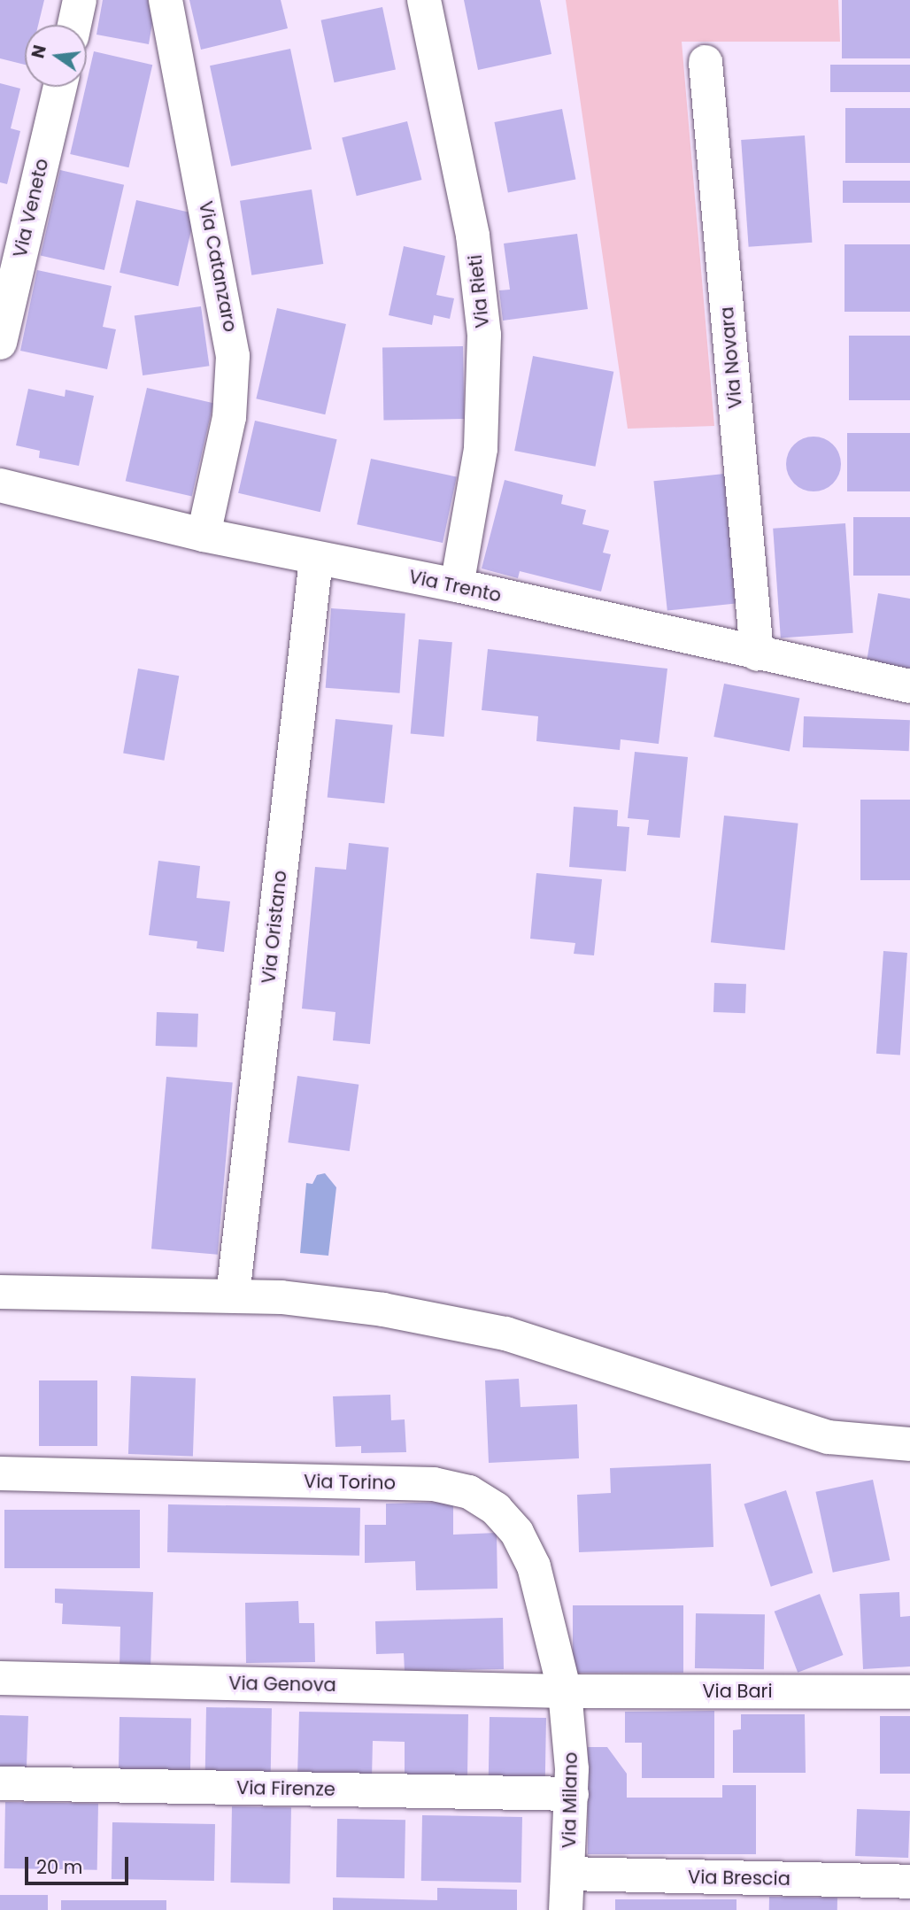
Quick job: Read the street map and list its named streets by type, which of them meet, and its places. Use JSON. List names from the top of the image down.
{
  "streets": {
    "street": [
      "Via Veneto",
      "Via Catanzaro",
      "Via Rieti",
      "Via Novara",
      "Via Trento",
      "Via Oristano",
      "Via Torino",
      "Via Genova",
      "Via Bari",
      "Via Firenze",
      "Via Milano",
      "Via Brescia"
    ]
  },
  "crossings": [
    ["Via Catanzaro", "Via Trento"],
    ["Via Rieti", "Via Trento"],
    ["Via Novara", "Via Trento"],
    ["Via Trento", "Via Oristano"],
    ["Via Torino", "Via Genova"],
    ["Via Torino", "Via Bari"],
    ["Via Torino", "Via Milano"],
    ["Via Genova", "Via Bari"],
    ["Via Genova", "Via Milano"],
    ["Via Bari", "Via Milano"],
    ["Via Firenze", "Via Milano"],
    ["Via Milano", "Via Brescia"]
  ],
  "scale_bar": "20 m",
  "north": "left"
}
